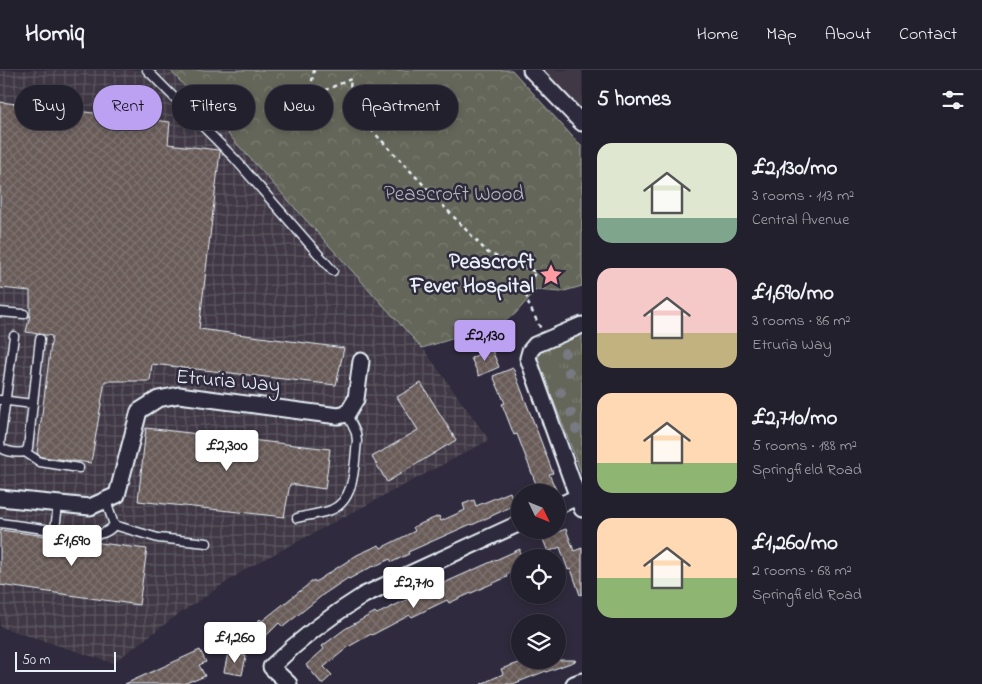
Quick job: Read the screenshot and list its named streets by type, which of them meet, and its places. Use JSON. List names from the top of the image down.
{
  "streets": {
    "street": ["Etruria Way"]
  },
  "parks": ["Peascroft Wood"],
  "places": {
    "place": ["Peascroft Fever Hospital"]
  },
  "scale_bar": "50 m",
  "north": "bottom right",
  "page": {
    "header": "Homiq",
    "nav": [
      "Home",
      "Map",
      "About",
      "Contact"
    ],
    "heading": "5 homes",
    "chip": [
      "Buy",
      "Rent",
      "Filters",
      "New",
      "Apartment"
    ],
    "list": [
      {
        "name": "£2,130/mo",
        "note": "3 rooms · 113 m² · Central Avenue"
      },
      {
        "name": "£1,690/mo",
        "note": "3 rooms · 86 m² · Etruria Way"
      },
      {
        "name": "£2,710/mo",
        "note": "5 rooms · 188 m² · Springfield Road"
      },
      {
        "name": "£1,260/mo",
        "note": "2 rooms · 68 m² · Springfield Road"
      }
    ],
    "price": [
      "£2,130",
      "£2,300",
      "£1,690",
      "£2,710",
      "£1,260"
    ],
    "scale": "50 m"
  }
}
